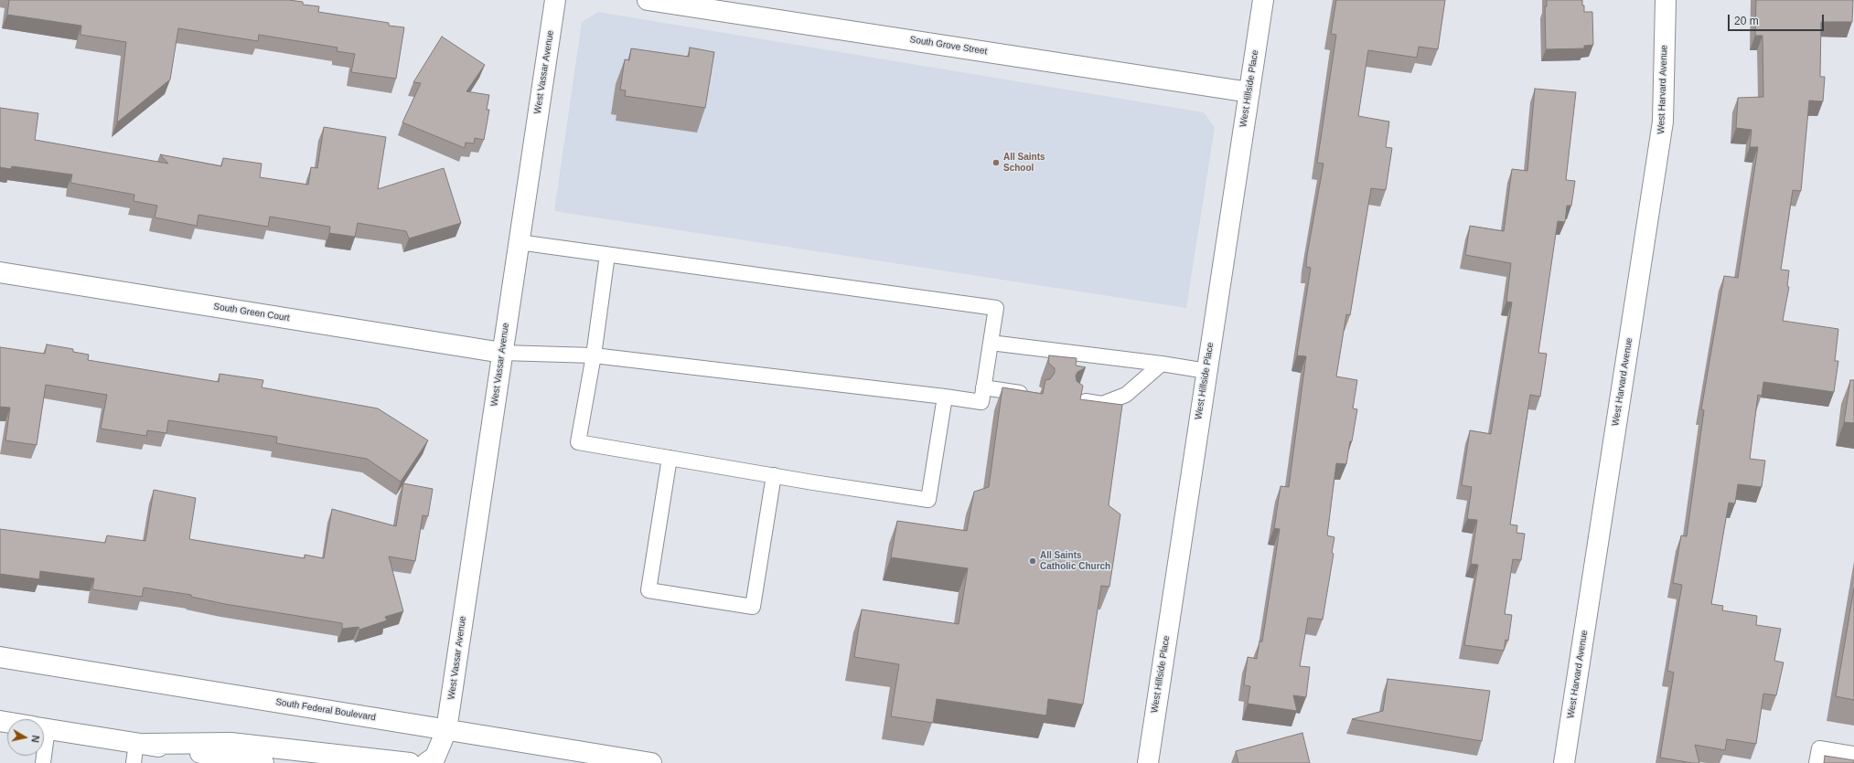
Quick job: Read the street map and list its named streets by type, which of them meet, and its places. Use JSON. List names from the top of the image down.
{
  "streets": {
    "street": [
      "South Grove Street",
      "West Vassar Avenue",
      "West Hillside Place",
      "West Harvard Avenue",
      "South Green Court",
      "South Federal Boulevard"
    ]
  },
  "crossings": [
    ["South Grove Street", "West Hillside Place"],
    ["West Vassar Avenue", "South Green Court"],
    ["West Vassar Avenue", "South Federal Boulevard"]
  ],
  "places": ["All Saints School", "All Saints Catholic Church"],
  "scale_bar": "20 m",
  "north": "right"
}
